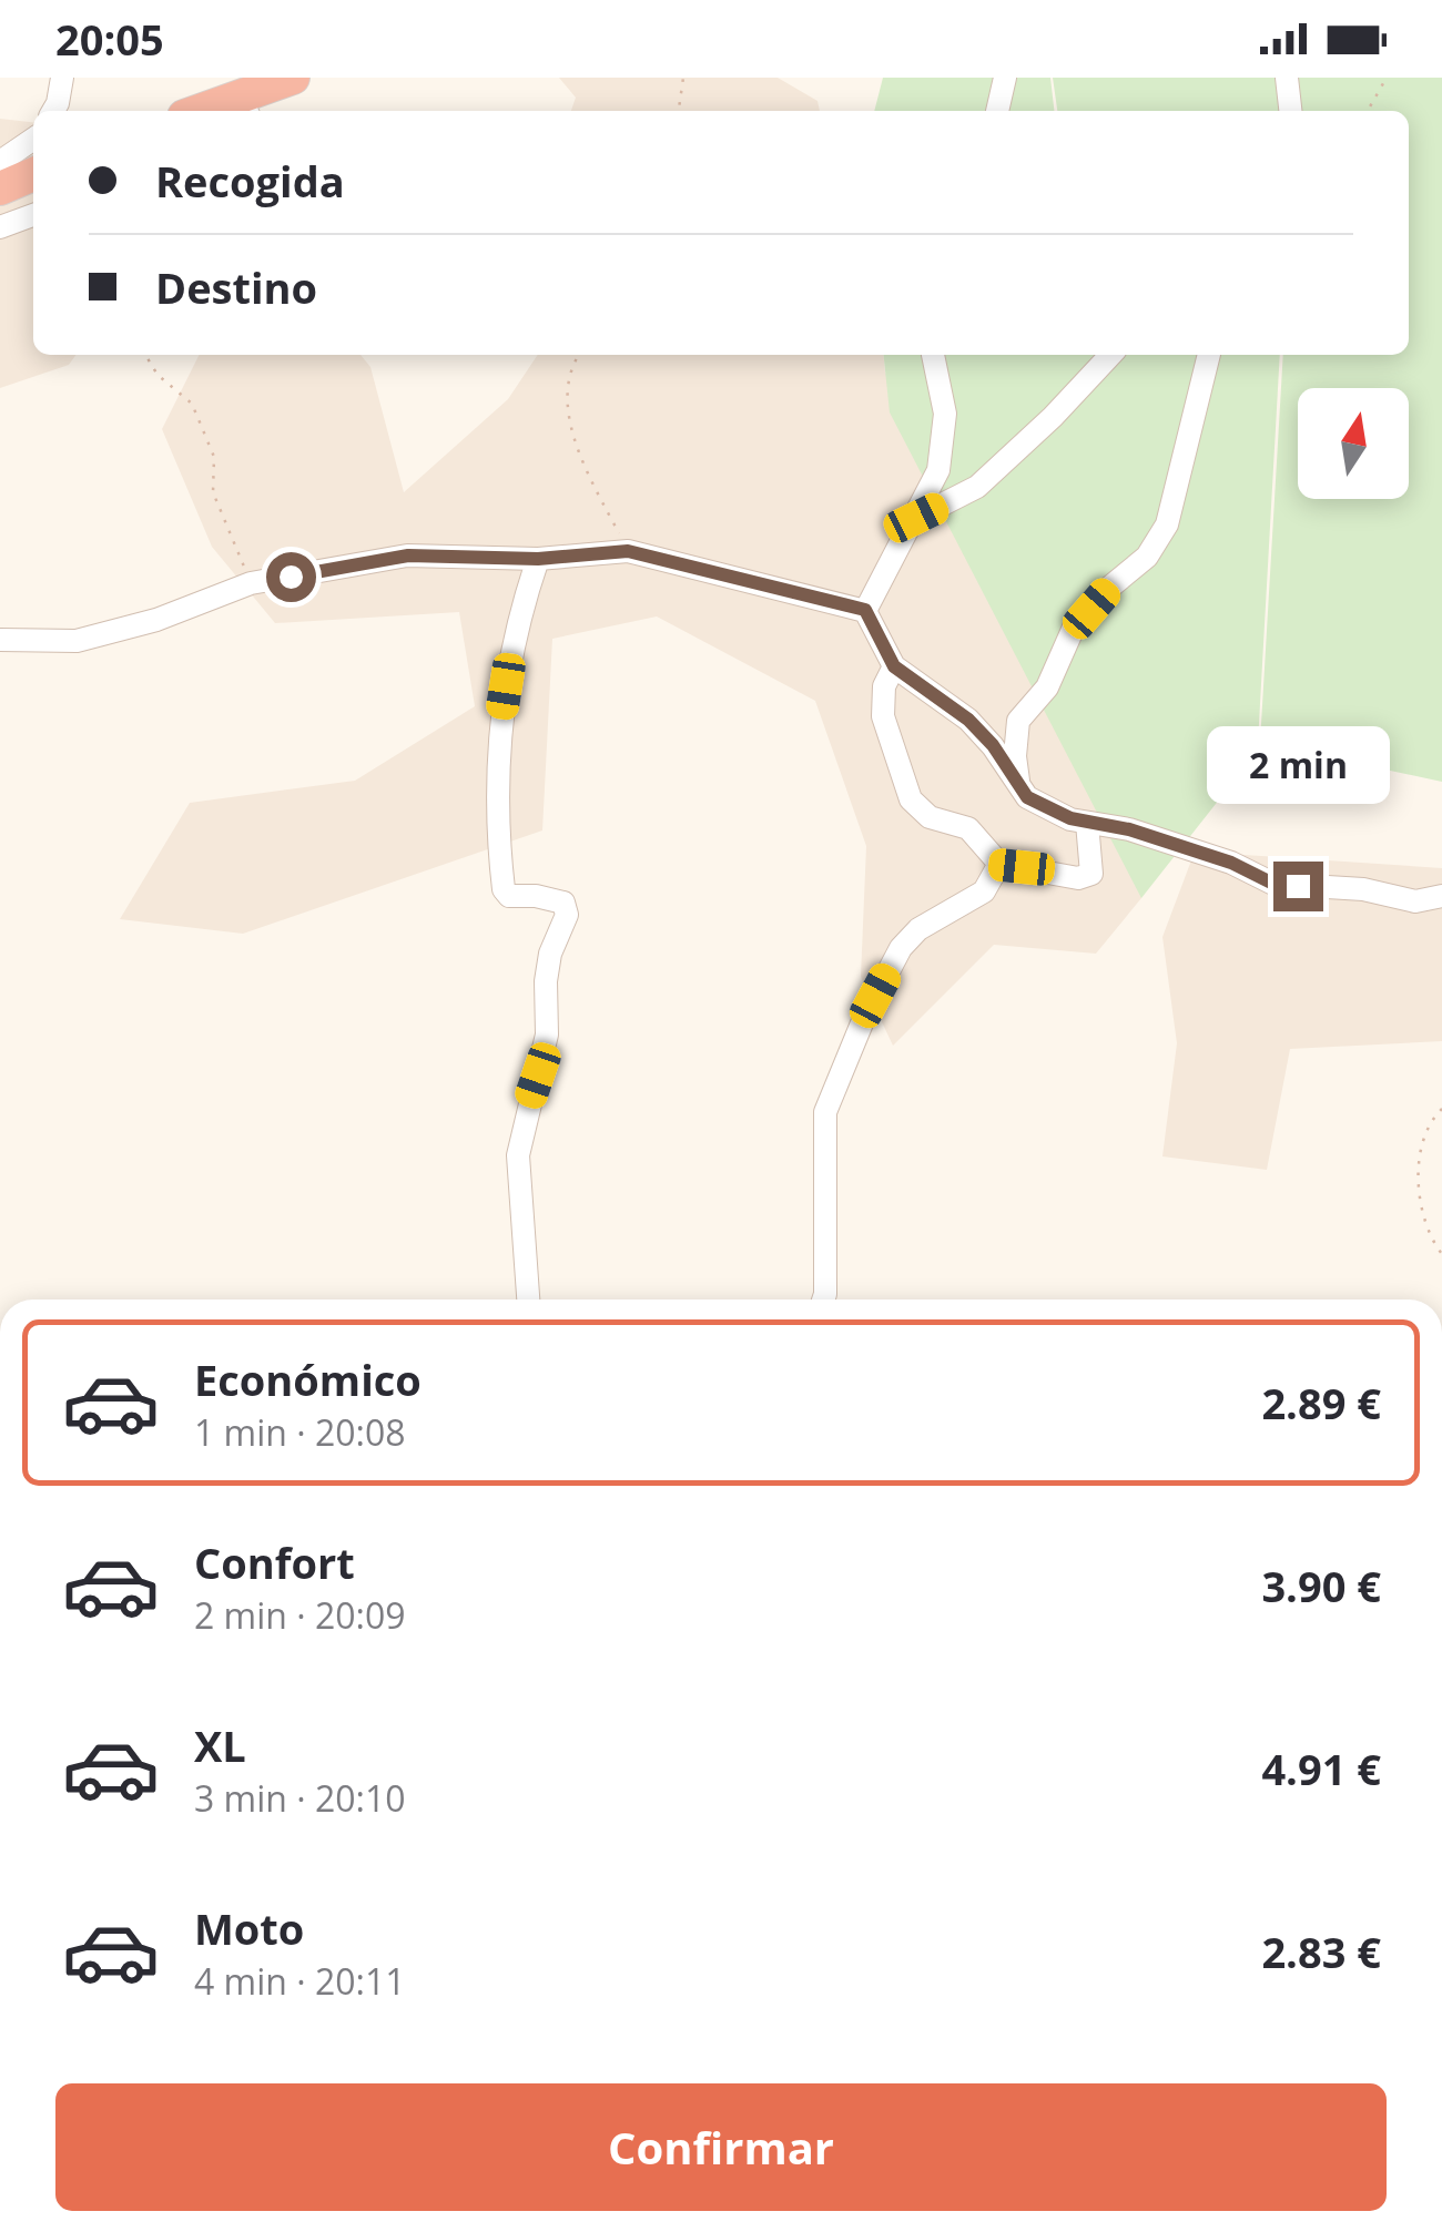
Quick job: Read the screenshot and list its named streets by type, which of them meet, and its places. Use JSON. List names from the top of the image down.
{
  "north": "top",
  "page": {
    "status": "20:05",
    "banner": ["Recogida", "Destino"],
    "bubble": "2 min",
    "list": [
      {
        "name": "Económico",
        "note": "1 min · 20:08",
        "value": "2.89 €"
      },
      {
        "name": "Confort",
        "note": "2 min · 20:09",
        "value": "3.90 €"
      },
      {
        "name": "XL",
        "note": "3 min · 20:10",
        "value": "4.91 €"
      },
      {
        "name": "Moto",
        "note": "4 min · 20:11",
        "value": "2.83 €"
      }
    ],
    "buttons": "Confirmar"
  }
}
